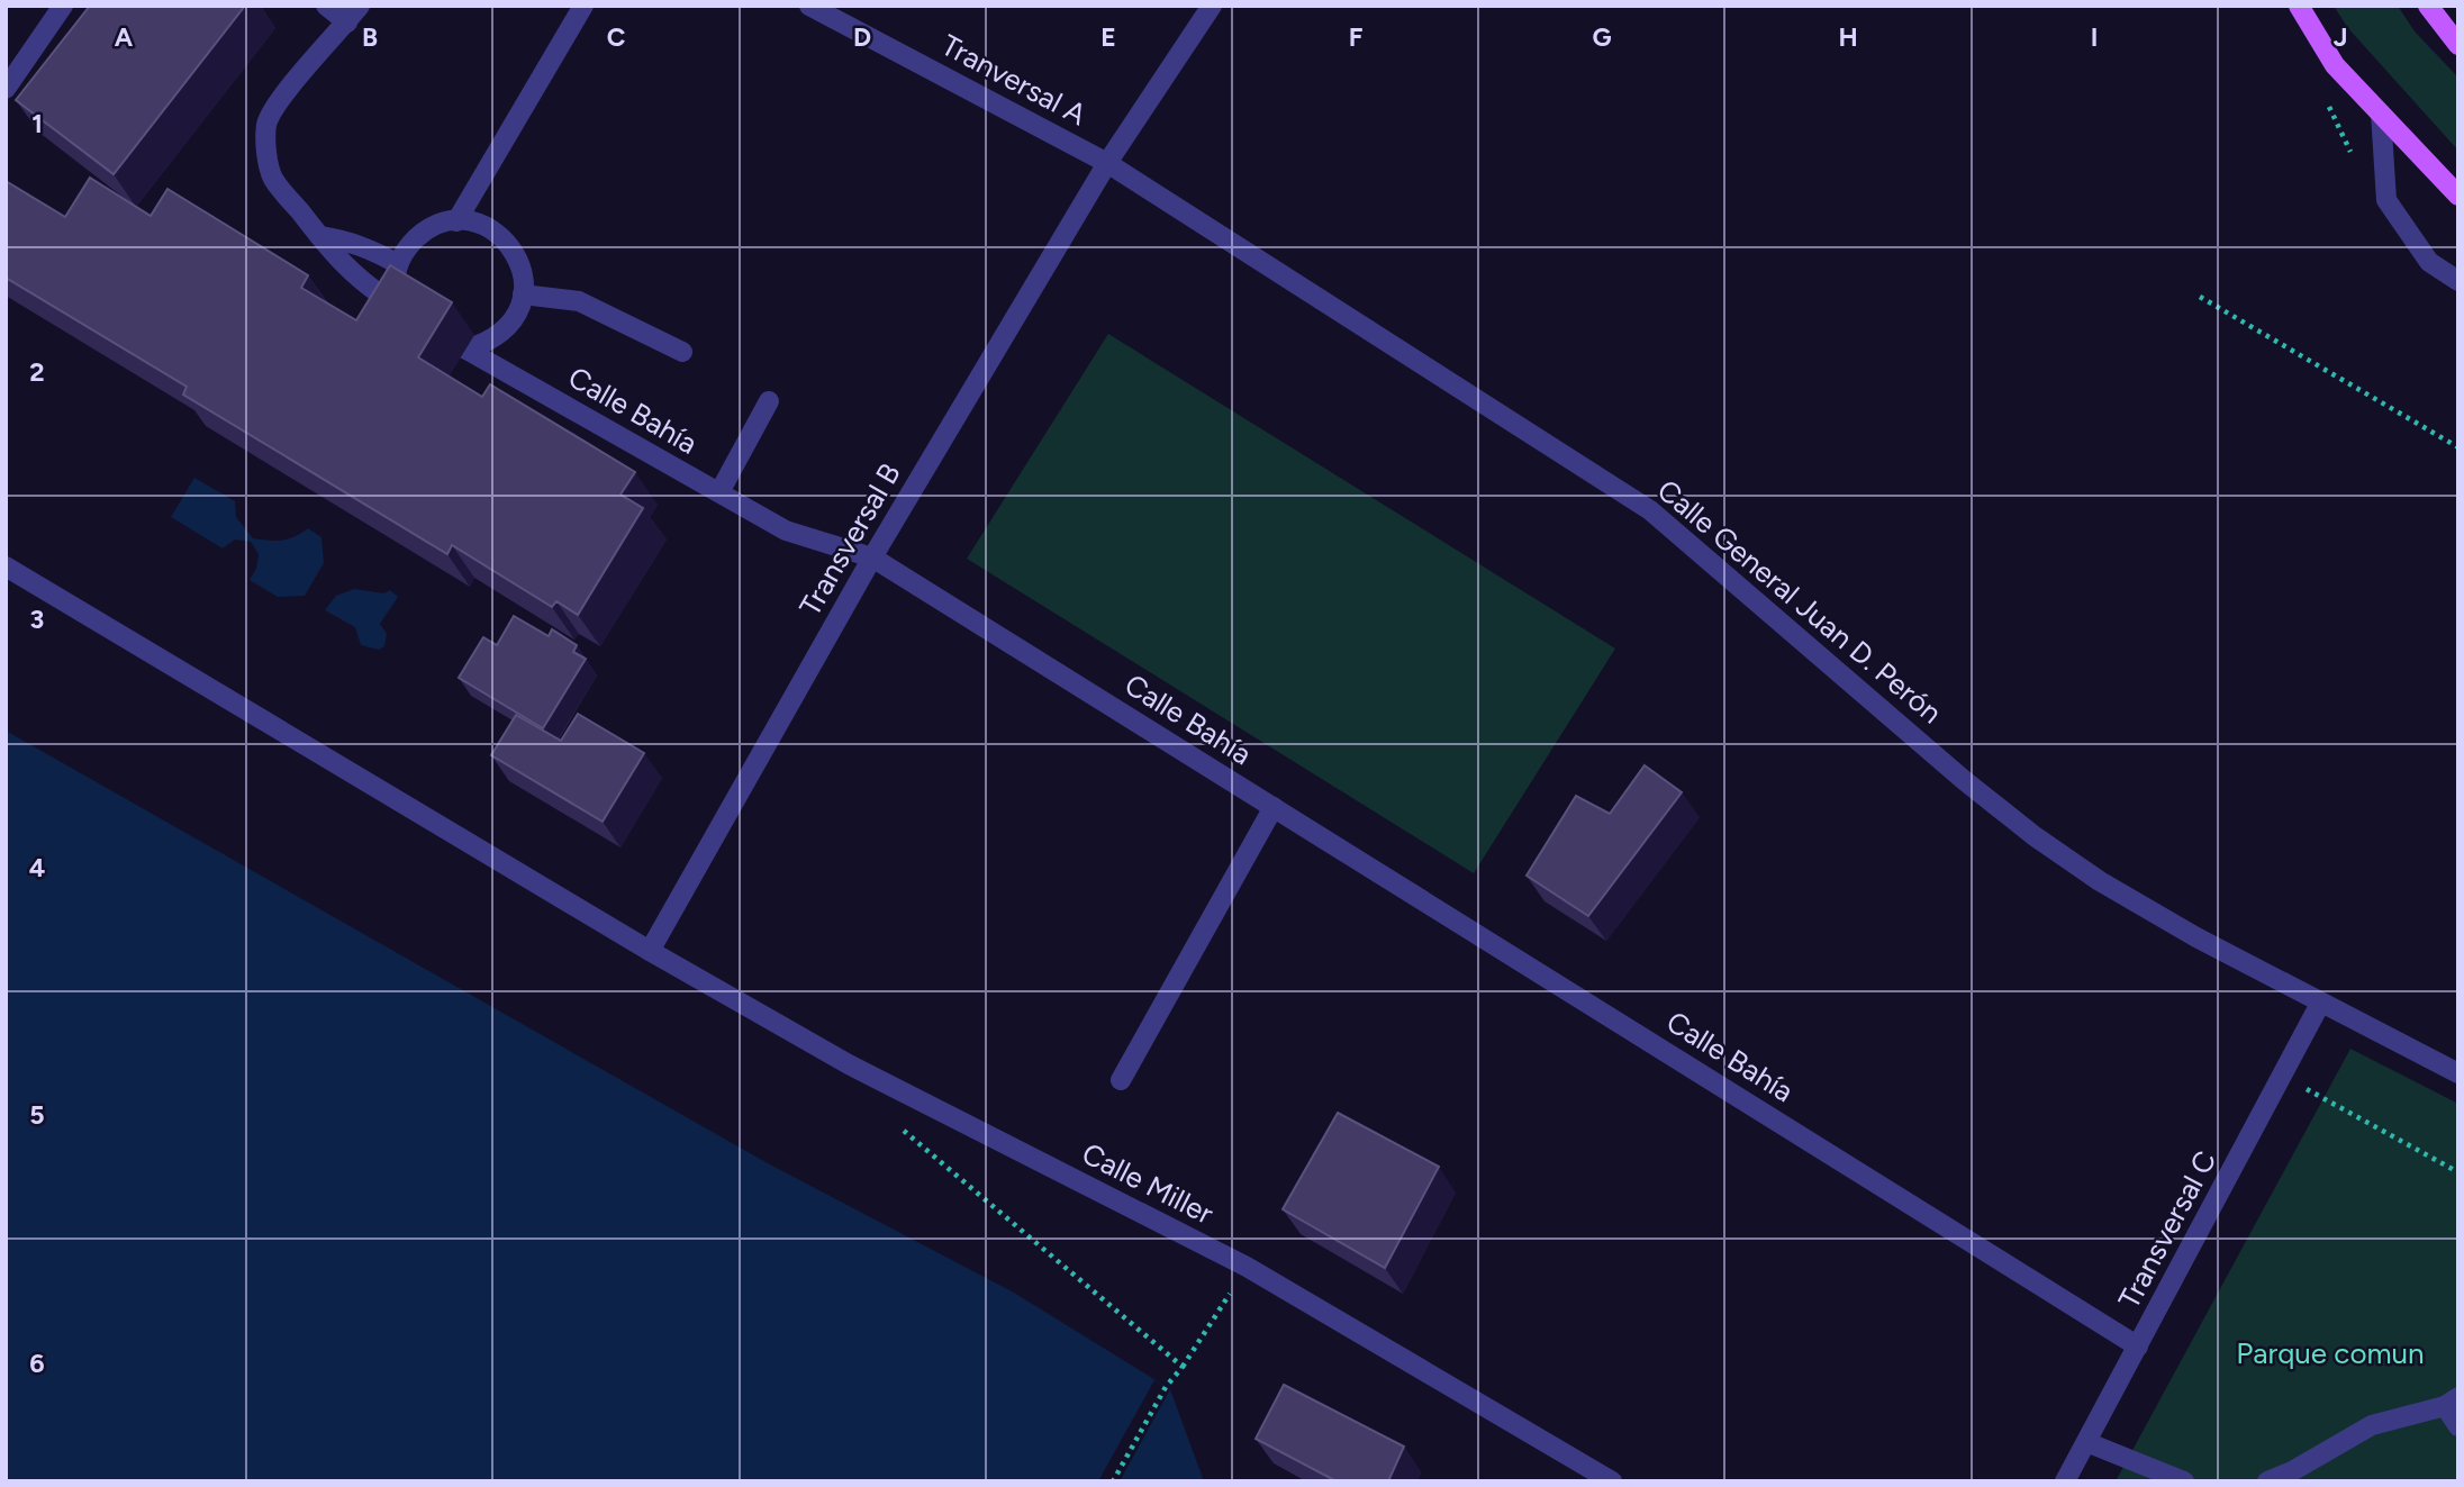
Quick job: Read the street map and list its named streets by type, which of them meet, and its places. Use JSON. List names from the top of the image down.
{
  "streets": {
    "street": [
      "Tranversal A",
      "Calle Bahía",
      "Transversal B",
      "Calle General Juan D. Perón",
      "Calle Miller",
      "Transversal C"
    ]
  },
  "crossings": [
    ["Tranversal A", "Transversal B"],
    ["Tranversal A", "Calle General Juan D. Perón"],
    ["Calle Bahía", "Transversal B"],
    ["Calle Bahía", "Transversal C"],
    ["Transversal B", "Calle General Juan D. Perón"],
    ["Transversal B", "Calle Miller"],
    ["Calle General Juan D. Perón", "Transversal C"]
  ],
  "parks": ["Parque comun"],
  "grid": {
    "columns": [
      "A",
      "B",
      "C",
      "D",
      "E",
      "F",
      "G",
      "H",
      "I",
      "J"
    ],
    "rows": [
      "1",
      "2",
      "3",
      "4",
      "5",
      "6"
    ]
  }
}
